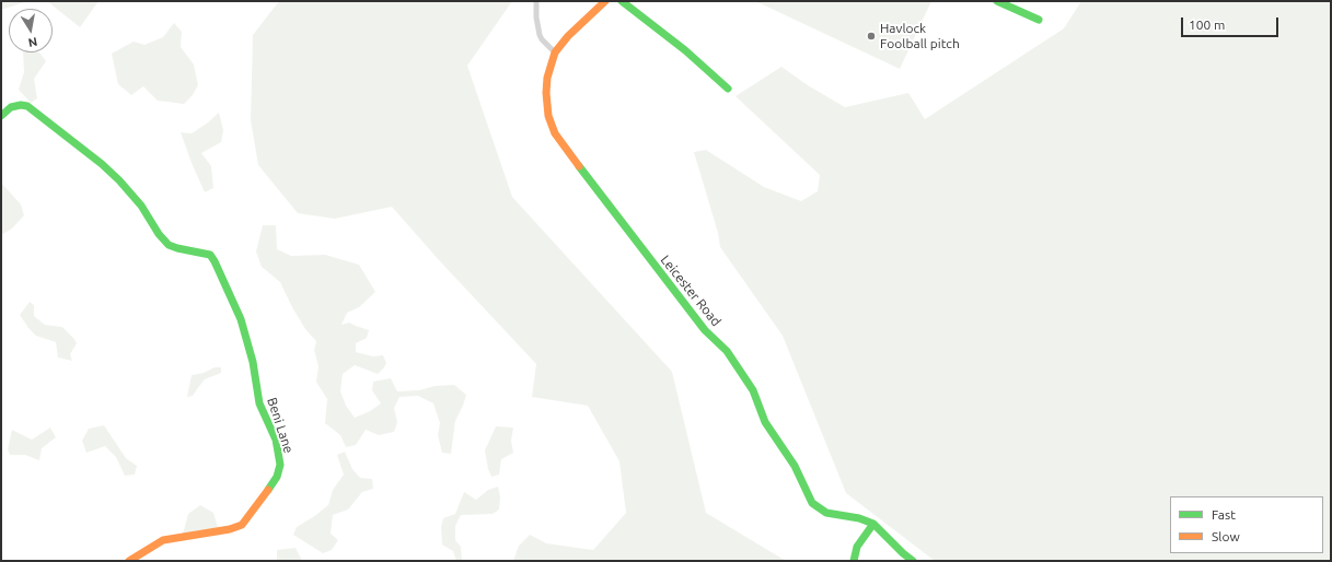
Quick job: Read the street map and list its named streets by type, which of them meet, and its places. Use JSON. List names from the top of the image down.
{
  "streets": {
    "street": ["Leicester Road", "Beni Lane"]
  },
  "places": ["Havlock Foolball pitch"],
  "legend": ["Fast", "Slow"],
  "scale_bar": "100 m",
  "north": "bottom"
}
